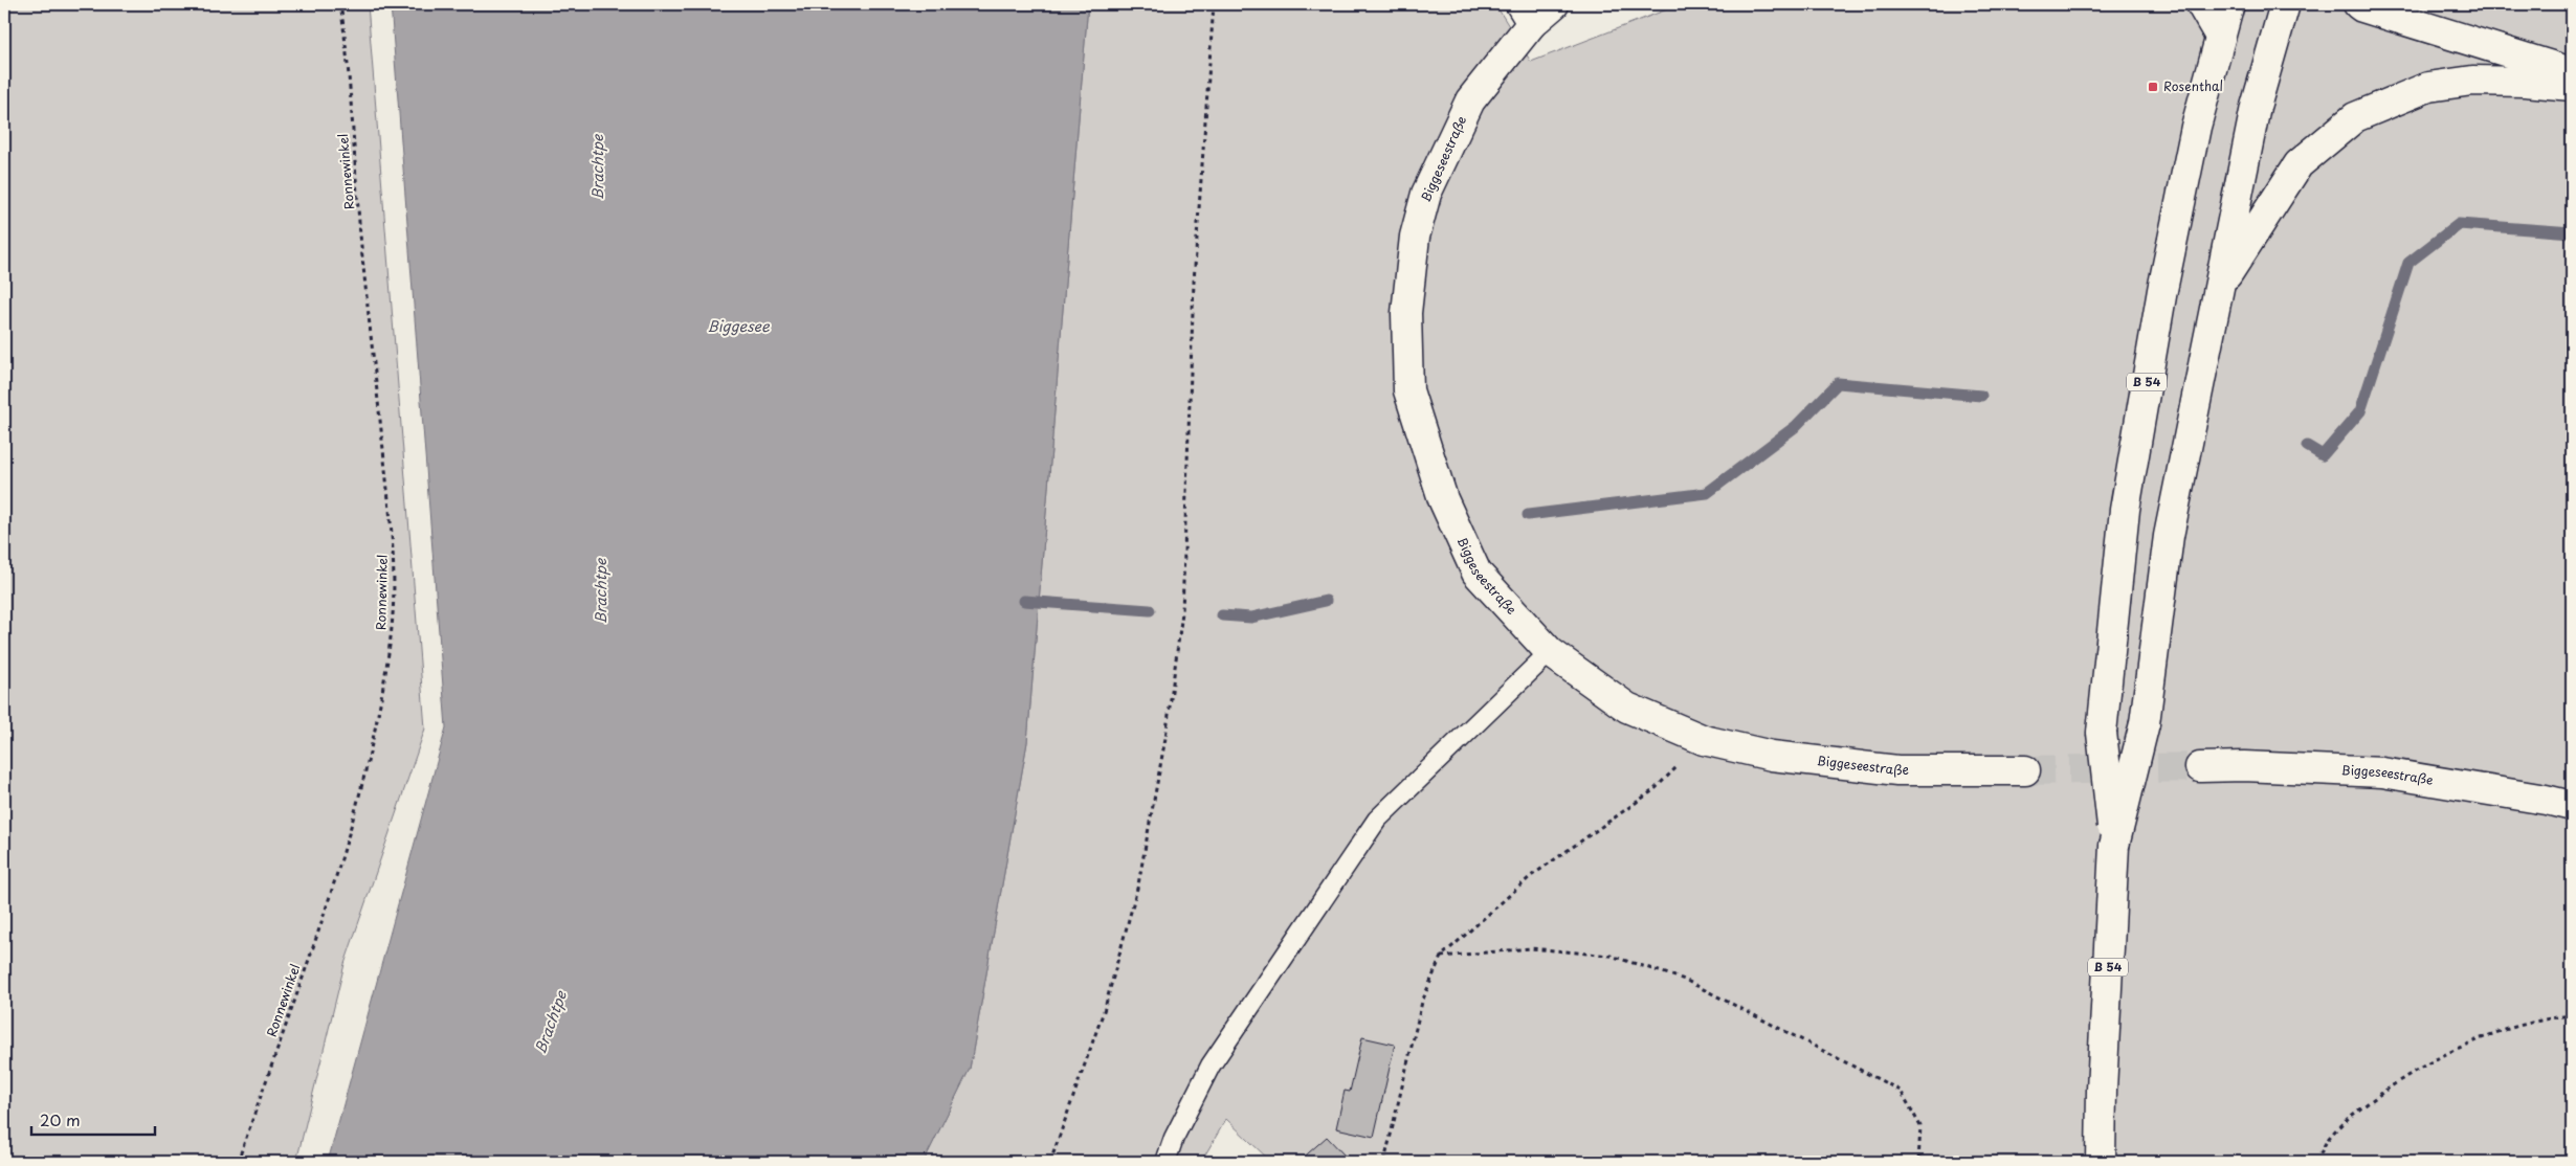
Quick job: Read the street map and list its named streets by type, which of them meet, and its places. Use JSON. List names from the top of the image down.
{
  "streets": {
    "main road": ["Biggeseestraße", "B 54"],
    "path": ["Ronnewinkel"]
  },
  "water": ["Brachtpe", "Biggesee"],
  "places": {
    "transit": ["Rosenthal"]
  },
  "scale_bar": "20 m"
}
